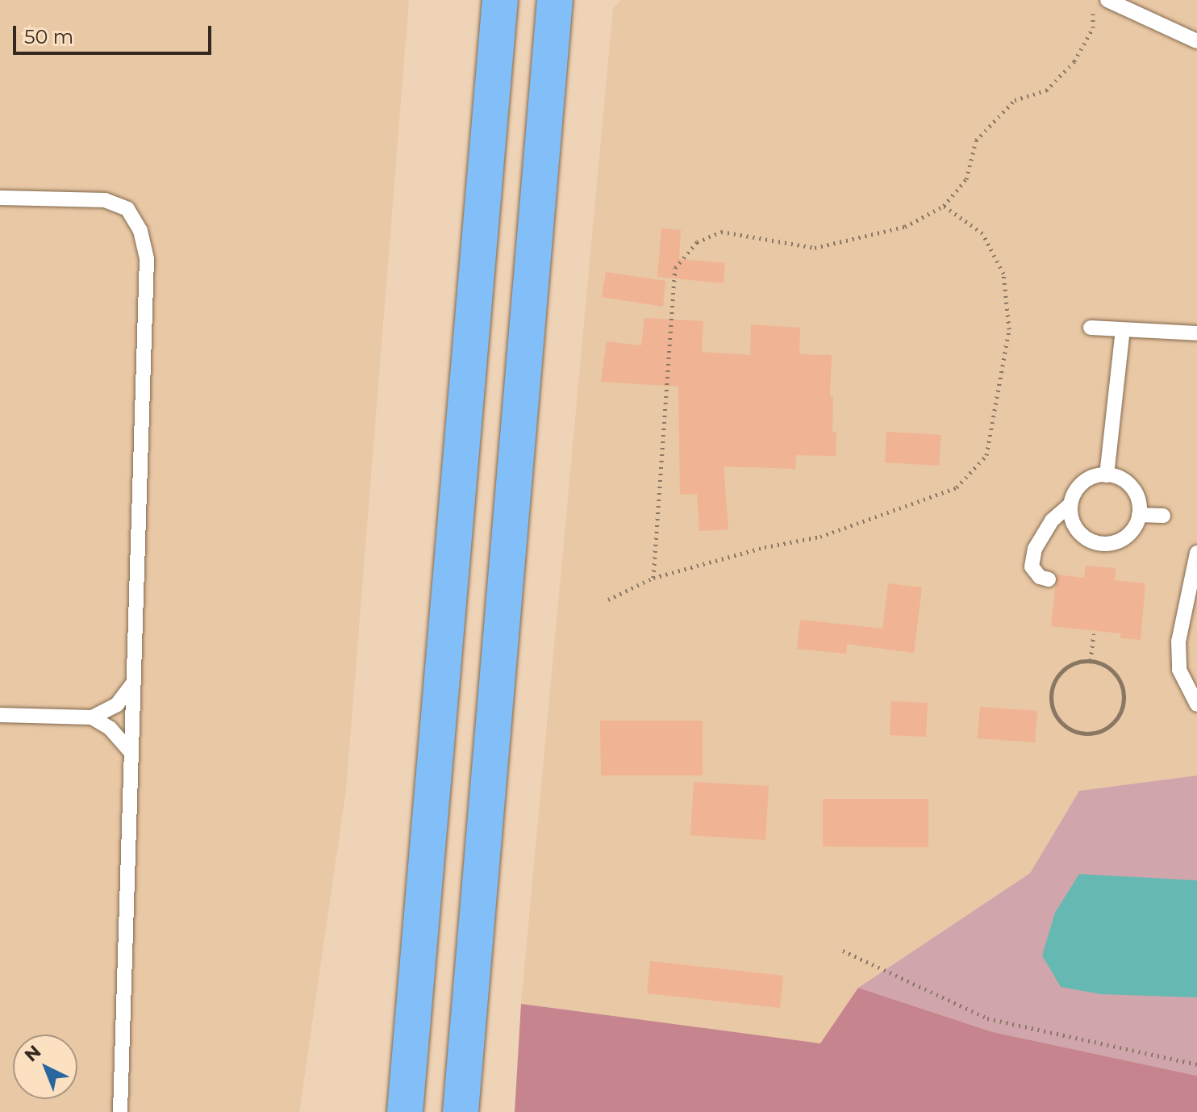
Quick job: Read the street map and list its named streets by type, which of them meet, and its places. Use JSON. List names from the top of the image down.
{
  "scale_bar": "50 m",
  "north": "top left"
}
